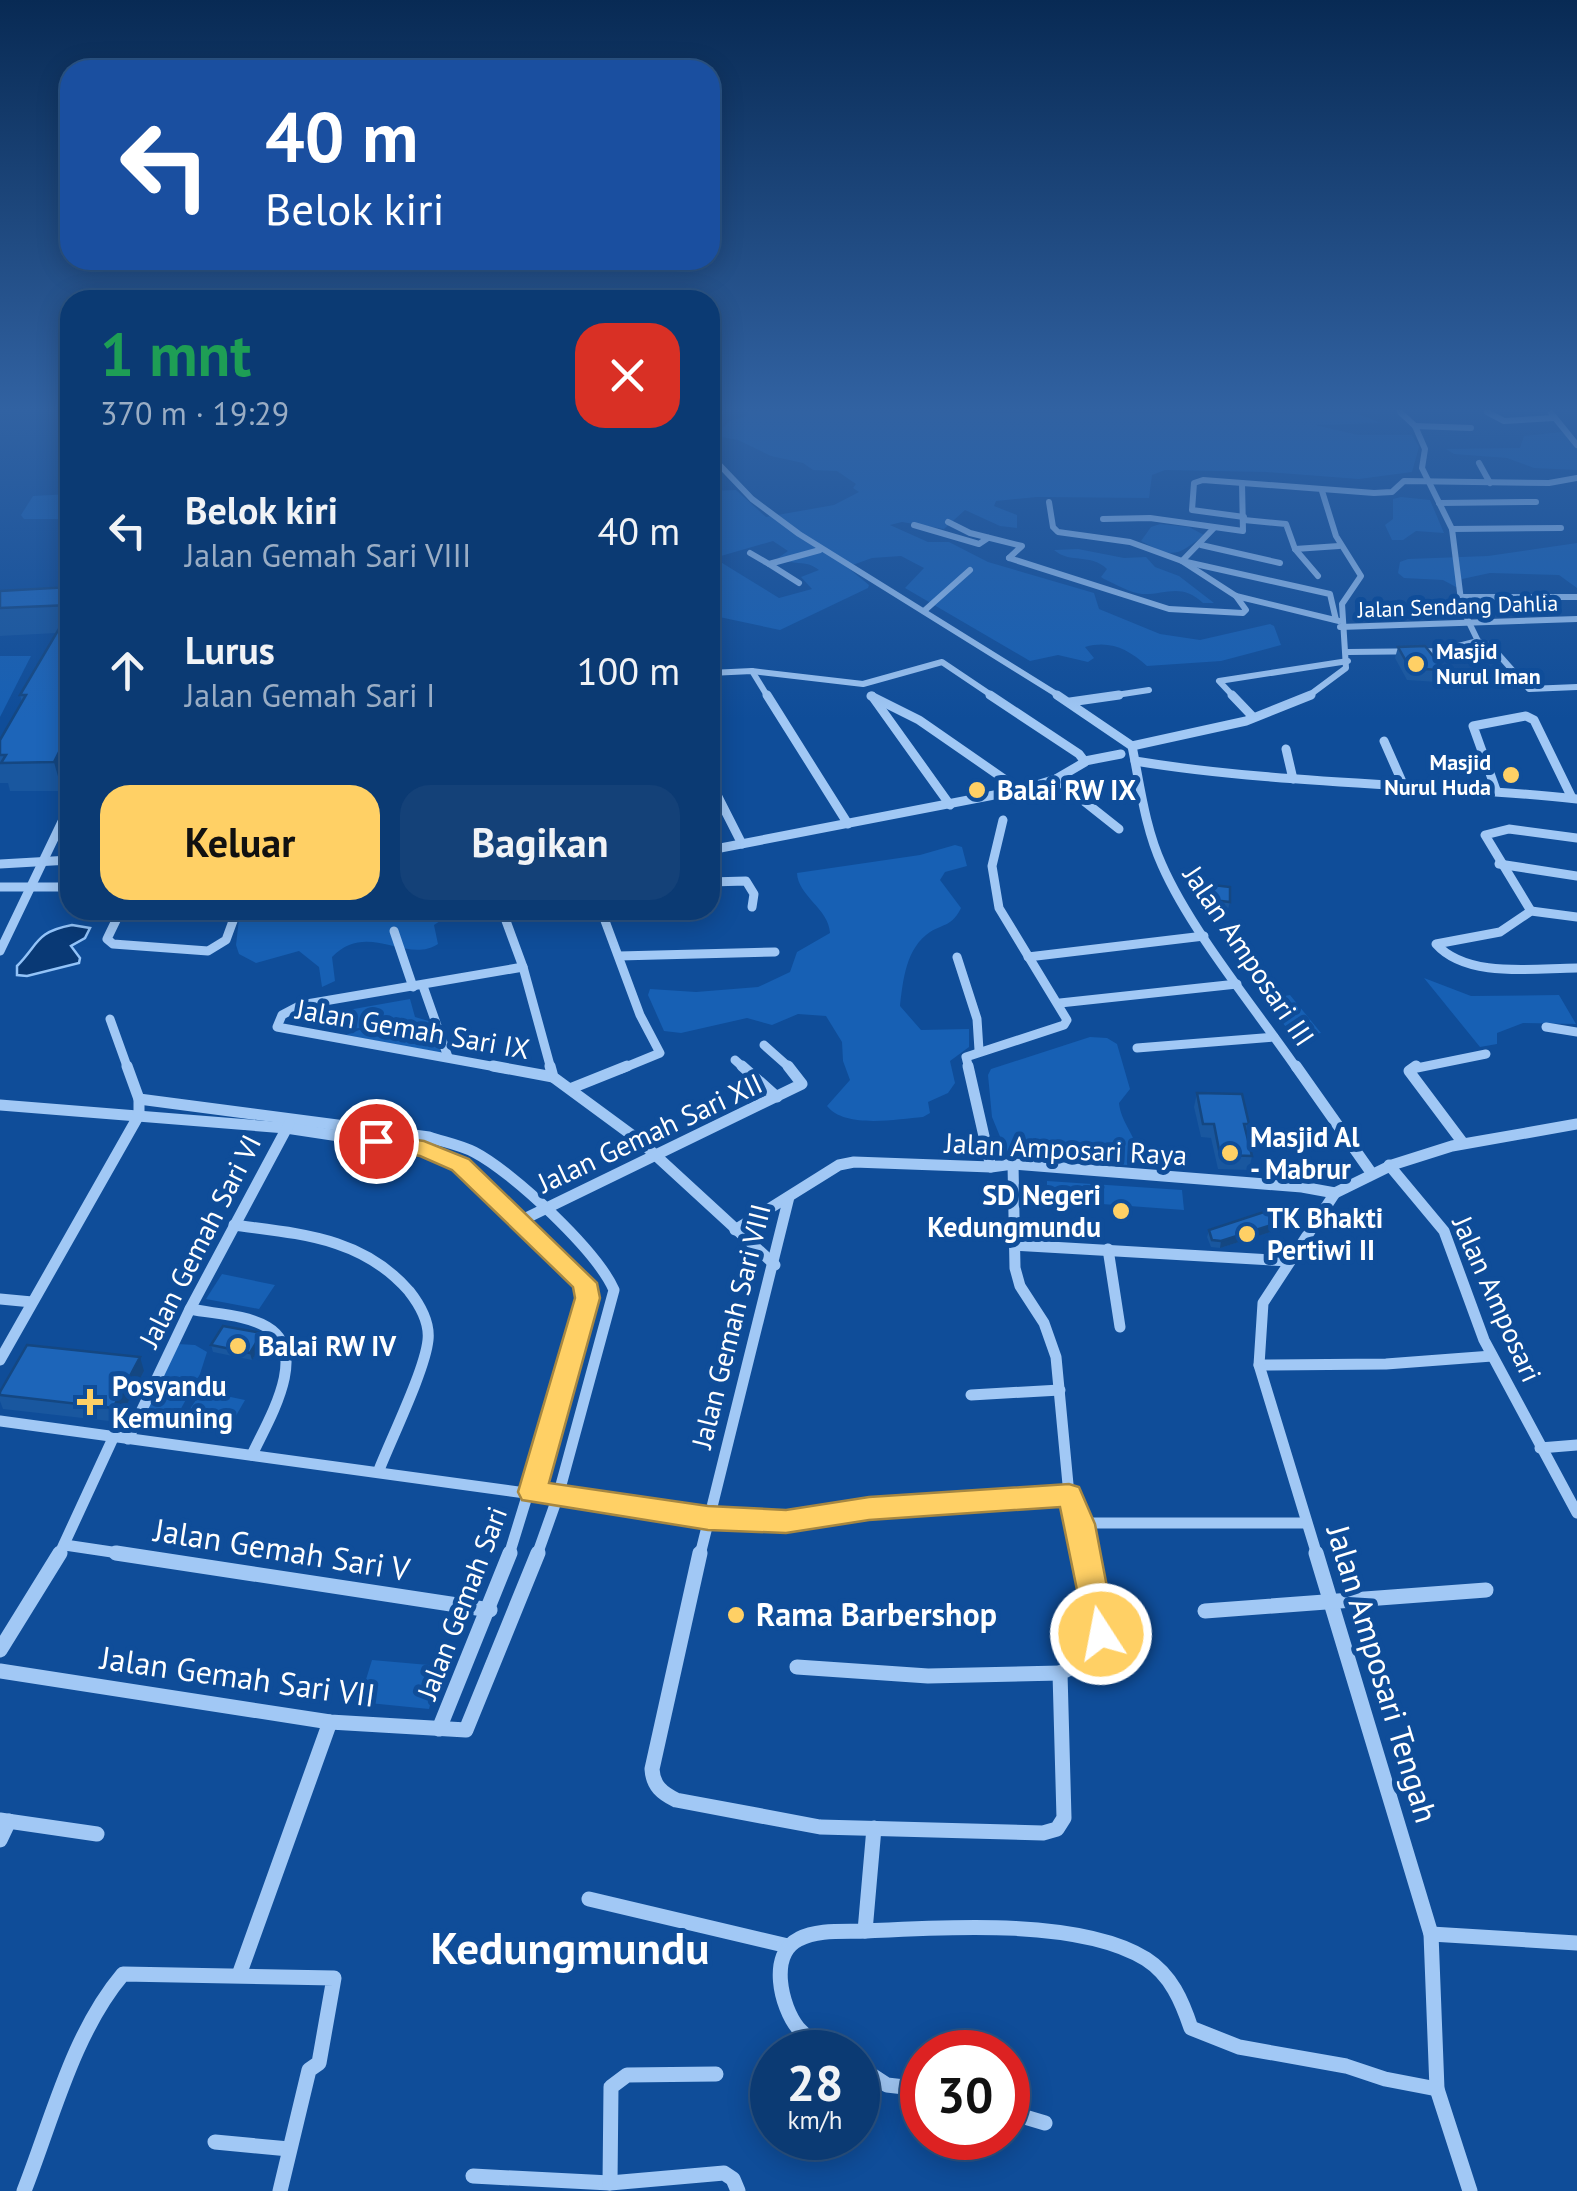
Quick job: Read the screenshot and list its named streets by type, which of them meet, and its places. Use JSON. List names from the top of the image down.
{
  "streets": {
    "street": [
      "Jalan Sendang Dahlia",
      "Jalan Amposari III",
      "Jalan Gemah Sari IX",
      "Jalan Gemah Sari XII",
      "Jalan Amposari Raya",
      "Jalan Gemah Sari VI",
      "Jalan Amposari",
      "Jalan Gemah Sari VIII",
      "Jalan Gemah Sari V",
      "Jalan Gemah Sari",
      "Jalan Amposari Tengah",
      "Jalan Gemah Sari VII"
    ]
  },
  "crossings": [
    ["Jalan Gemah Sari IX", "Jalan Gemah Sari VIII"],
    ["Jalan Gemah Sari XII", "Jalan Gemah Sari VIII"],
    ["Jalan Gemah Sari XII", "Jalan Gemah Sari"],
    ["Jalan Amposari Raya", "Jalan Gemah Sari VIII"],
    ["Jalan Amposari Raya", "Jalan Amposari Tengah"],
    ["Jalan Gemah Sari VI", "Jalan Gemah Sari V"],
    ["Jalan Gemah Sari VI", "Jalan Gemah Sari"],
    ["Jalan Gemah Sari V", "Jalan Gemah Sari"],
    ["Jalan Gemah Sari", "Jalan Gemah Sari VII"]
  ],
  "districts": ["Kedungmundu"],
  "places": {
    "other": [
      "Masjid Nurul Iman",
      "Masjid Nurul Huda",
      "Balai RW IX",
      "Masjid Al - Mabrur",
      "SD Negeri Kedungmundu",
      "TK Bhakti Pertiwi II",
      "Balai RW IV",
      "Rama Barbershop"
    ],
    "health": ["Posyandu Kemuning"]
  },
  "page": {
    "turn": ["40 m", "Belok kiri"],
    "heading": ["1 mnt", "370 m · 19:29"],
    "list": [
      {
        "name": "Belok kiri",
        "note": "Jalan Gemah Sari VIII",
        "value": "40 m"
      },
      {
        "name": "Lurus",
        "note": "Jalan Gemah Sari I",
        "value": "100 m"
      }
    ],
    "buttons": ["Keluar", "Bagikan"],
    "speed": "28 km/h",
    "limit": "30"
  }
}
